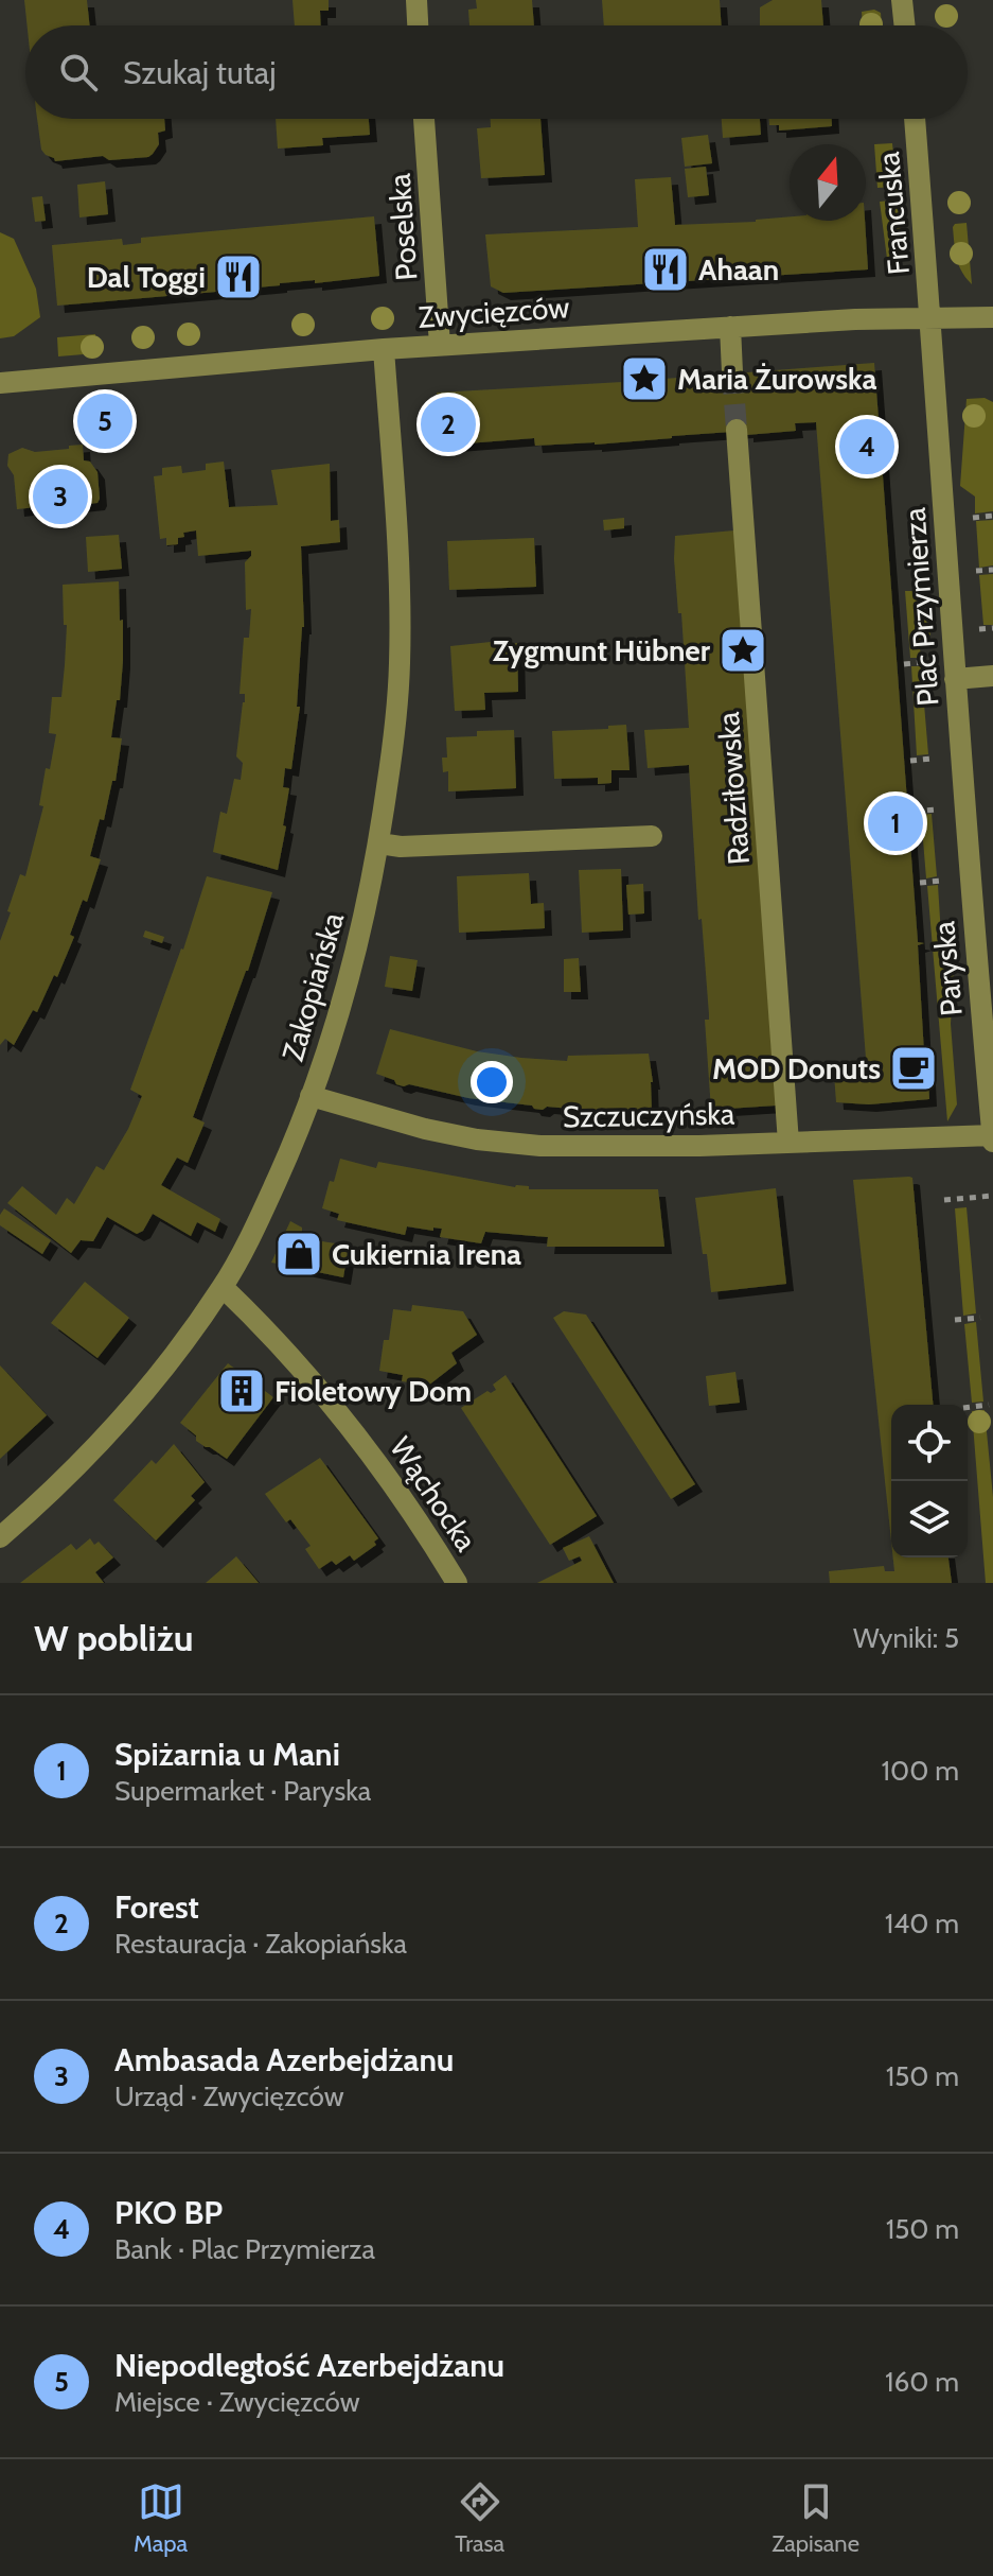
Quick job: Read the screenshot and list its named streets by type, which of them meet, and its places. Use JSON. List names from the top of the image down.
{
  "streets": {
    "street": [
      "Francuska",
      "Poselska",
      "Zwycięzców",
      "Plac Przymierza",
      "Radziłowska",
      "Paryska",
      "Zakopiańska",
      "Szczuczyńska",
      "Wąchocka"
    ]
  },
  "crossings": [
    ["Francuska", "Zwycięzców"],
    ["Francuska", "Plac Przymierza"],
    ["Poselska", "Zwycięzców"],
    ["Zwycięzców", "Plac Przymierza"],
    ["Zwycięzców", "Zakopiańska"],
    ["Plac Przymierza", "Paryska"],
    ["Radziłowska", "Szczuczyńska"],
    ["Paryska", "Szczuczyńska"],
    ["Zakopiańska", "Szczuczyńska"],
    ["Zakopiańska", "Wąchocka"]
  ],
  "places": {
    "restaurant": ["Ahaan", "Dal Toggi"],
    "place": ["Maria Żurowska", "Zygmunt Hübner"],
    "cafe": ["MOD Donuts"],
    "shop": ["Cukiernia Irena"],
    "building": ["Fioletowy Dom"]
  },
  "north": "top",
  "page": {
    "search": "Szukaj tutaj",
    "pins": [
      "5",
      "2",
      "4",
      "3",
      "1"
    ],
    "heading": ["W pobliżu", "Wyniki: 5"],
    "list": [
      {
        "mark": "1",
        "name": "Spiżarnia u Mani",
        "note": "Supermarket · Paryska",
        "value": "100 m"
      },
      {
        "mark": "2",
        "name": "Forest",
        "note": "Restauracja · Zakopiańska",
        "value": "140 m"
      },
      {
        "mark": "3",
        "name": "Ambasada Azerbejdżanu",
        "note": "Urząd · Zwycięzców",
        "value": "150 m"
      },
      {
        "mark": "4",
        "name": "PKO BP",
        "note": "Bank · Plac Przymierza",
        "value": "150 m"
      },
      {
        "mark": "5",
        "name": "Niepodległość Azerbejdżanu",
        "note": "Miejsce · Zwycięzców",
        "value": "160 m"
      }
    ],
    "nav": ["Mapa", "Trasa", "Zapisane"]
  }
}
